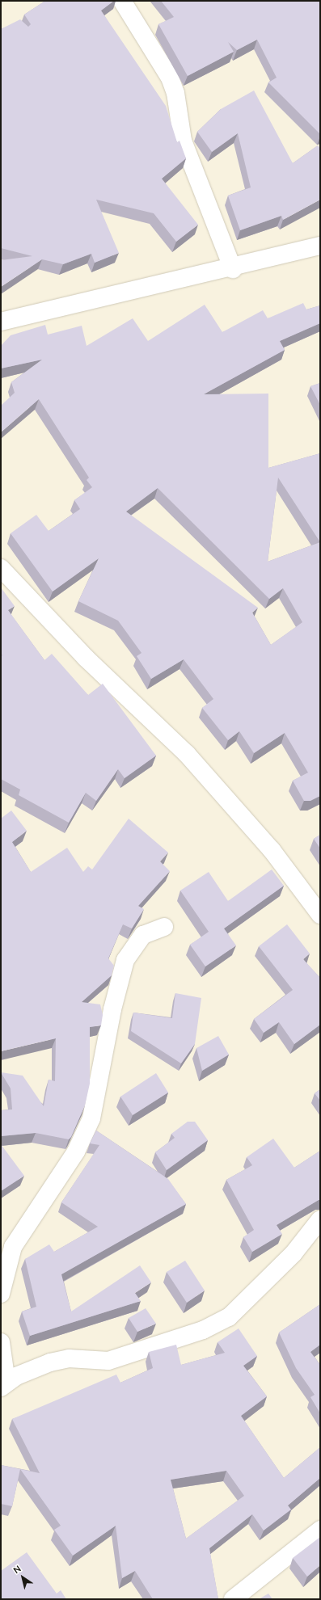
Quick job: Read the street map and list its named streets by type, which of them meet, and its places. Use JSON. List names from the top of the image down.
{
  "north": "top left"
}
